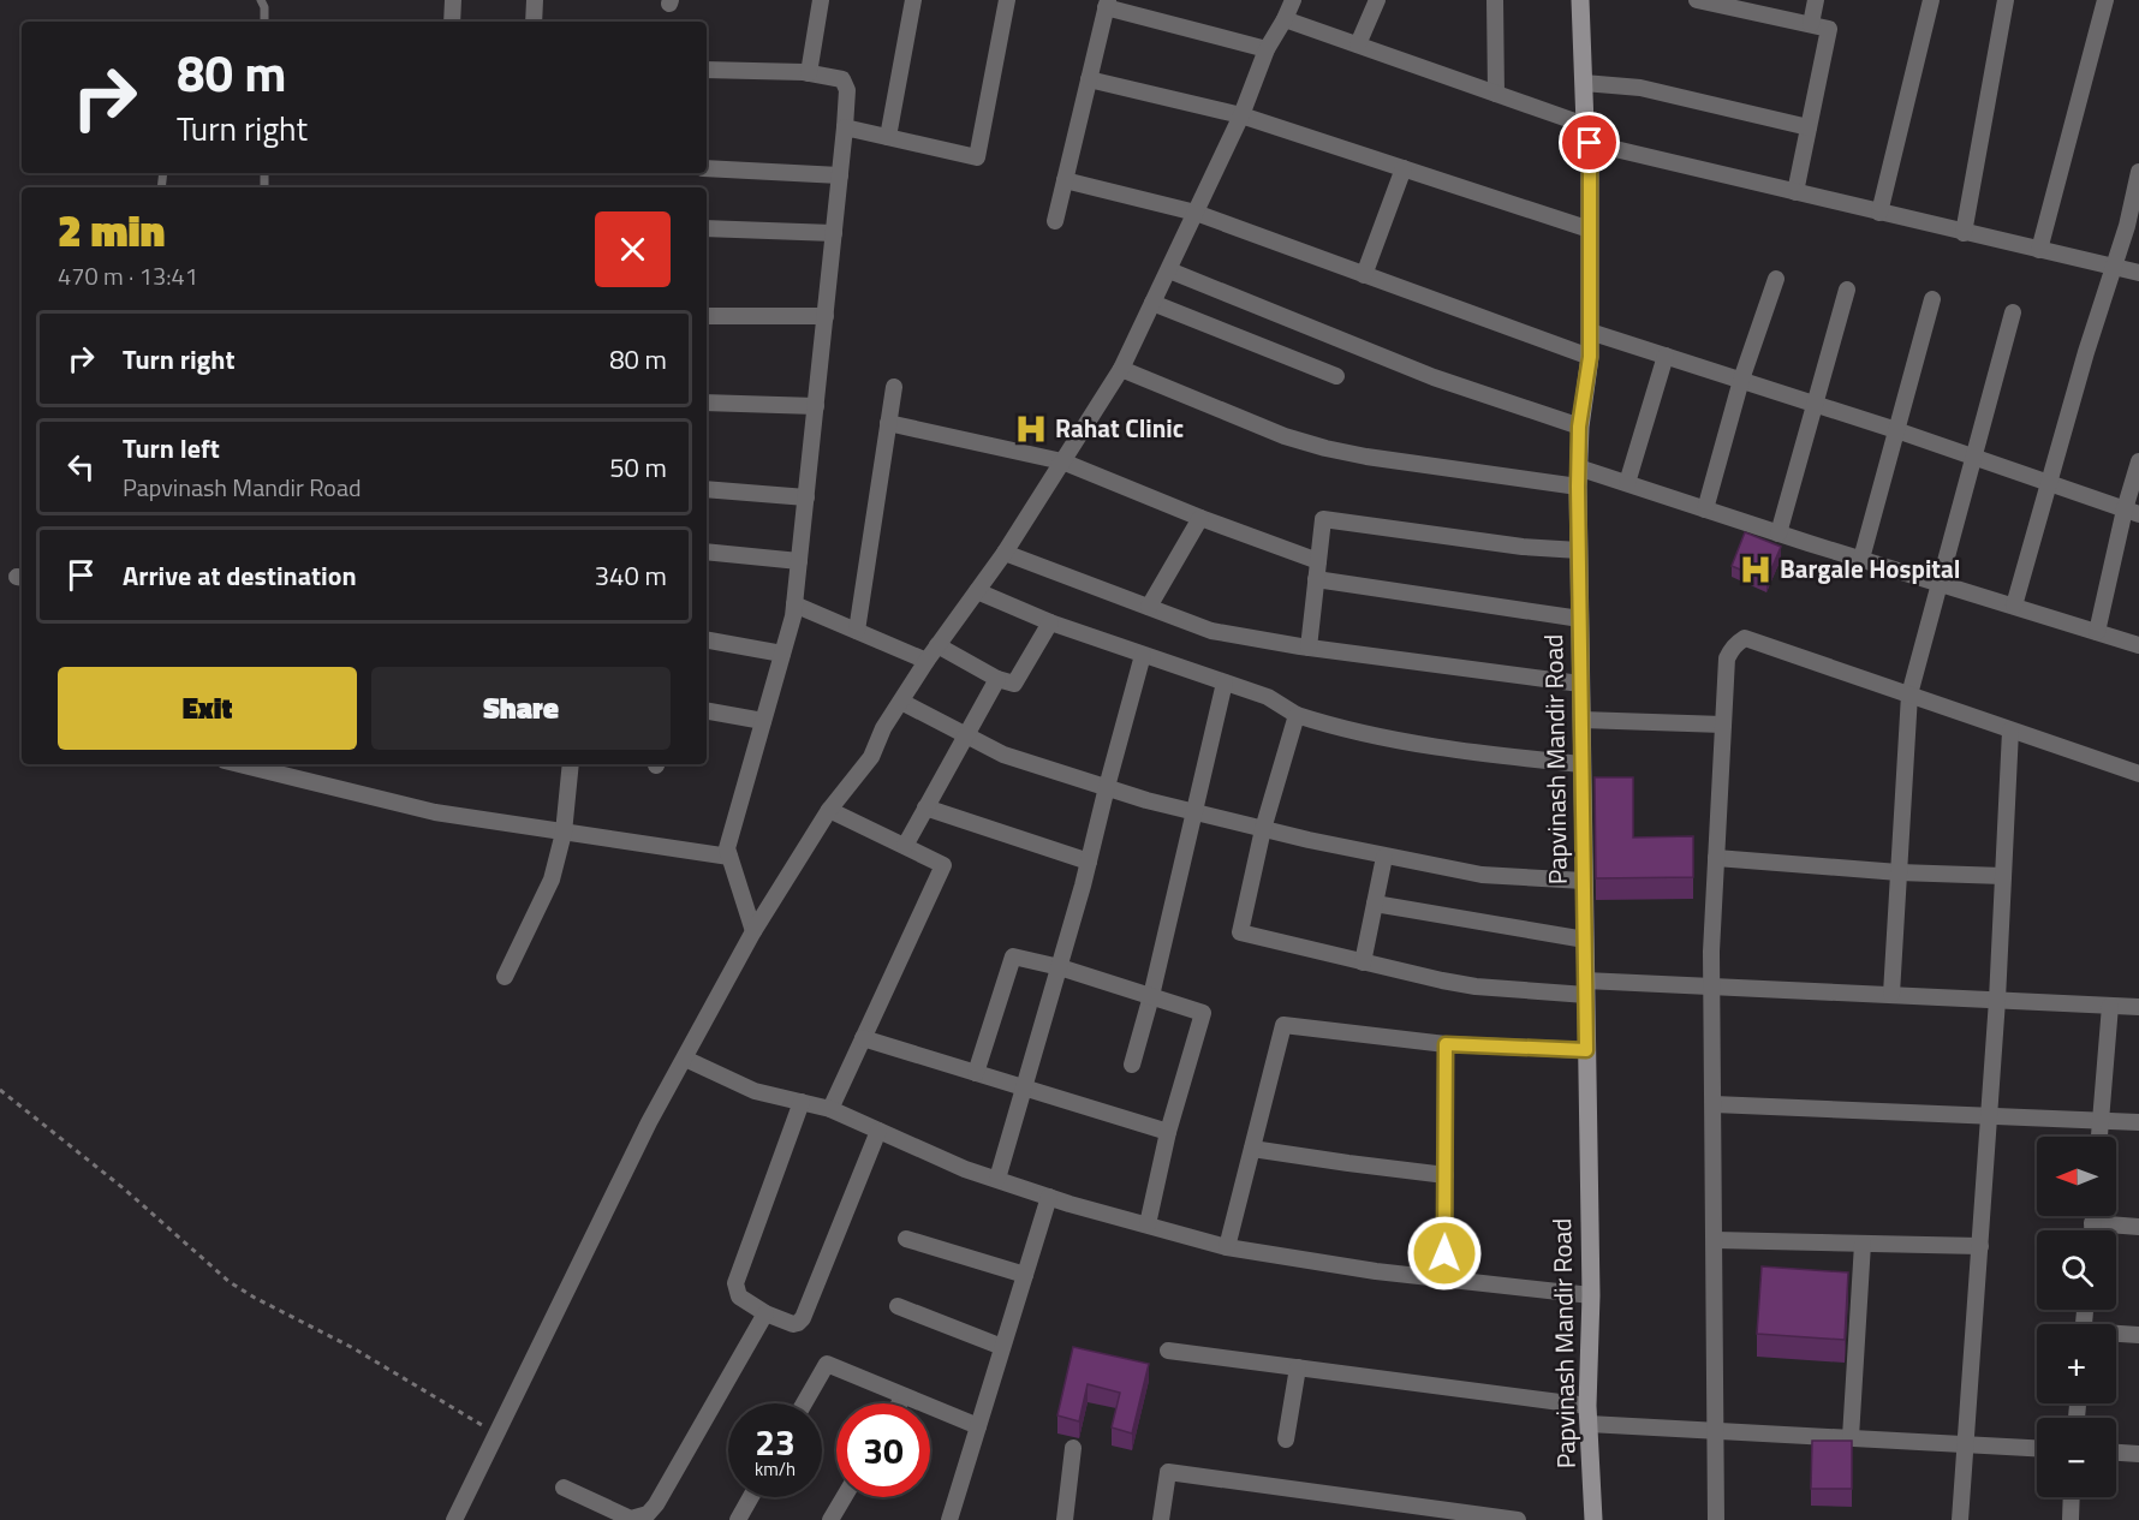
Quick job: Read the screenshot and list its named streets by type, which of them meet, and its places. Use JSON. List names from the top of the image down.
{
  "streets": {
    "street": ["Papvinash Mandir Road"]
  },
  "places": {
    "hospital": ["Rahat Clinic", "Bargale Hospital"]
  },
  "north": "left",
  "page": {
    "turn": ["80 m", "Turn right"],
    "heading": ["2 min", "470 m · 13:41"],
    "list": [
      {
        "name": "Turn right",
        "value": "80 m"
      },
      {
        "name": "Turn left",
        "note": "Papvinash Mandir Road",
        "value": "50 m"
      },
      {
        "name": "Arrive at destination",
        "value": "340 m"
      }
    ],
    "buttons": ["Exit", "Share"],
    "map_buttons": ["+", "−"],
    "speed": "23 km/h",
    "limit": "30"
  }
}
